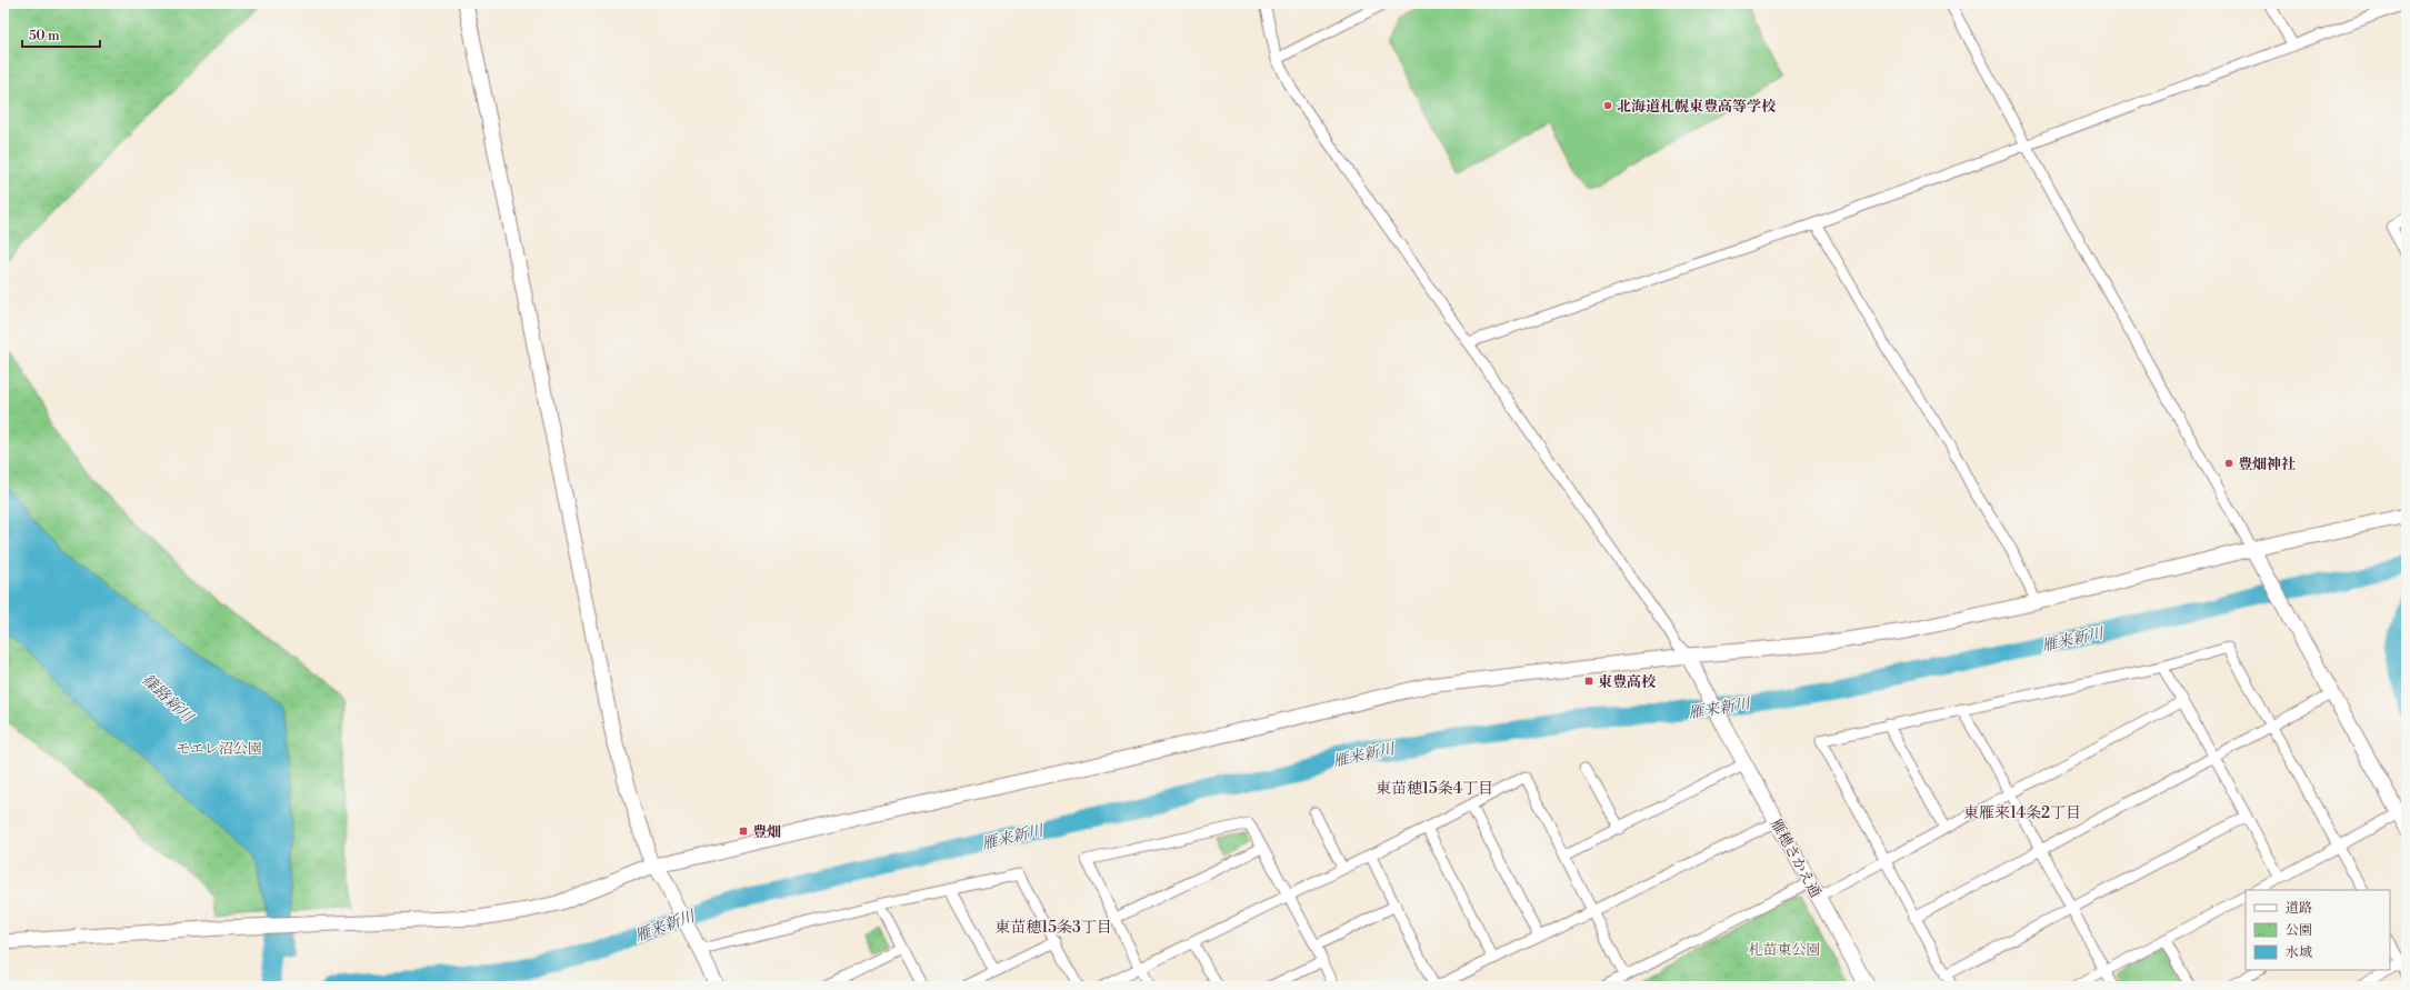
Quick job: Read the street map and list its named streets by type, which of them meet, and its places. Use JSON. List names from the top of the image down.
{
  "streets": {
    "street": ["雁穂さかえ通"]
  },
  "districts": ["東苗穂15条4丁目", "東雁来14条2丁目", "東苗穂15条3丁目"],
  "water": ["雁来新川", "篠路新川"],
  "parks": ["モエレ沼公園", "札苗東公園"],
  "places": {
    "other": ["北海道札幌東豊高等学校", "豊畑神社"],
    "transit": ["東豊高校", "豊畑"]
  },
  "legend": ["道路", "公園", "水域"],
  "scale_bar": "50 m"
}
